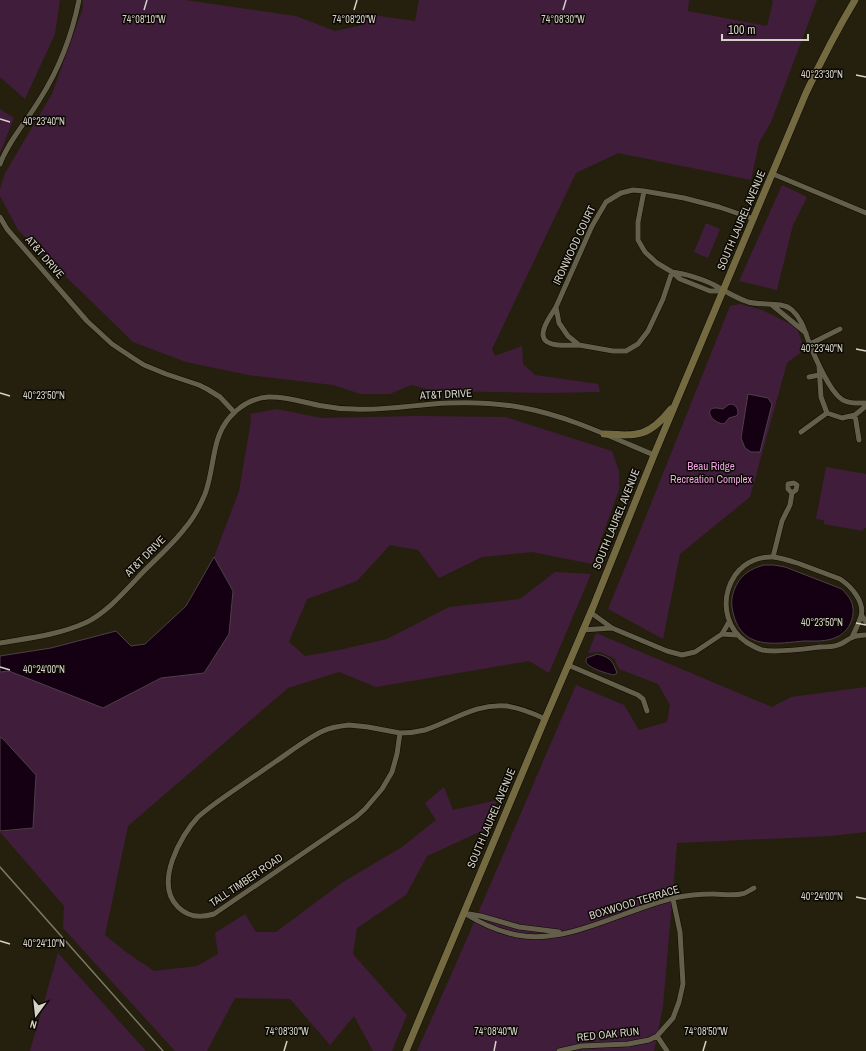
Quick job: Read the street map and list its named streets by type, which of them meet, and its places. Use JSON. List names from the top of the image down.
{
  "streets": {
    "main road": ["SOUTH LAUREL AVENUE"],
    "street": [
      "IRONWOOD COURT",
      "AT&T DRIVE",
      "TALL TIMBER ROAD",
      "BOXWOOD TERRACE",
      "RED OAK RUN"
    ]
  },
  "crossings": [
    ["SOUTH LAUREL AVENUE", "IRONWOOD COURT"],
    ["SOUTH LAUREL AVENUE", "AT&T DRIVE"],
    ["SOUTH LAUREL AVENUE", "TALL TIMBER ROAD"],
    ["SOUTH LAUREL AVENUE", "BOXWOOD TERRACE"]
  ],
  "parks": ["Beau Ridge Recreation Complex"],
  "scale_bar": "100 m",
  "north": "bottom",
  "coordinates": [
    "74°08'10\"W",
    "74°08'20\"W",
    "74°08'30\"W",
    "40°23'30\"N",
    "40°23'40\"N",
    "40°23'50\"N",
    "40°24'00\"N",
    "40°24'10\"N",
    "74°08'40\"W",
    "74°08'50\"W"
  ]
}
